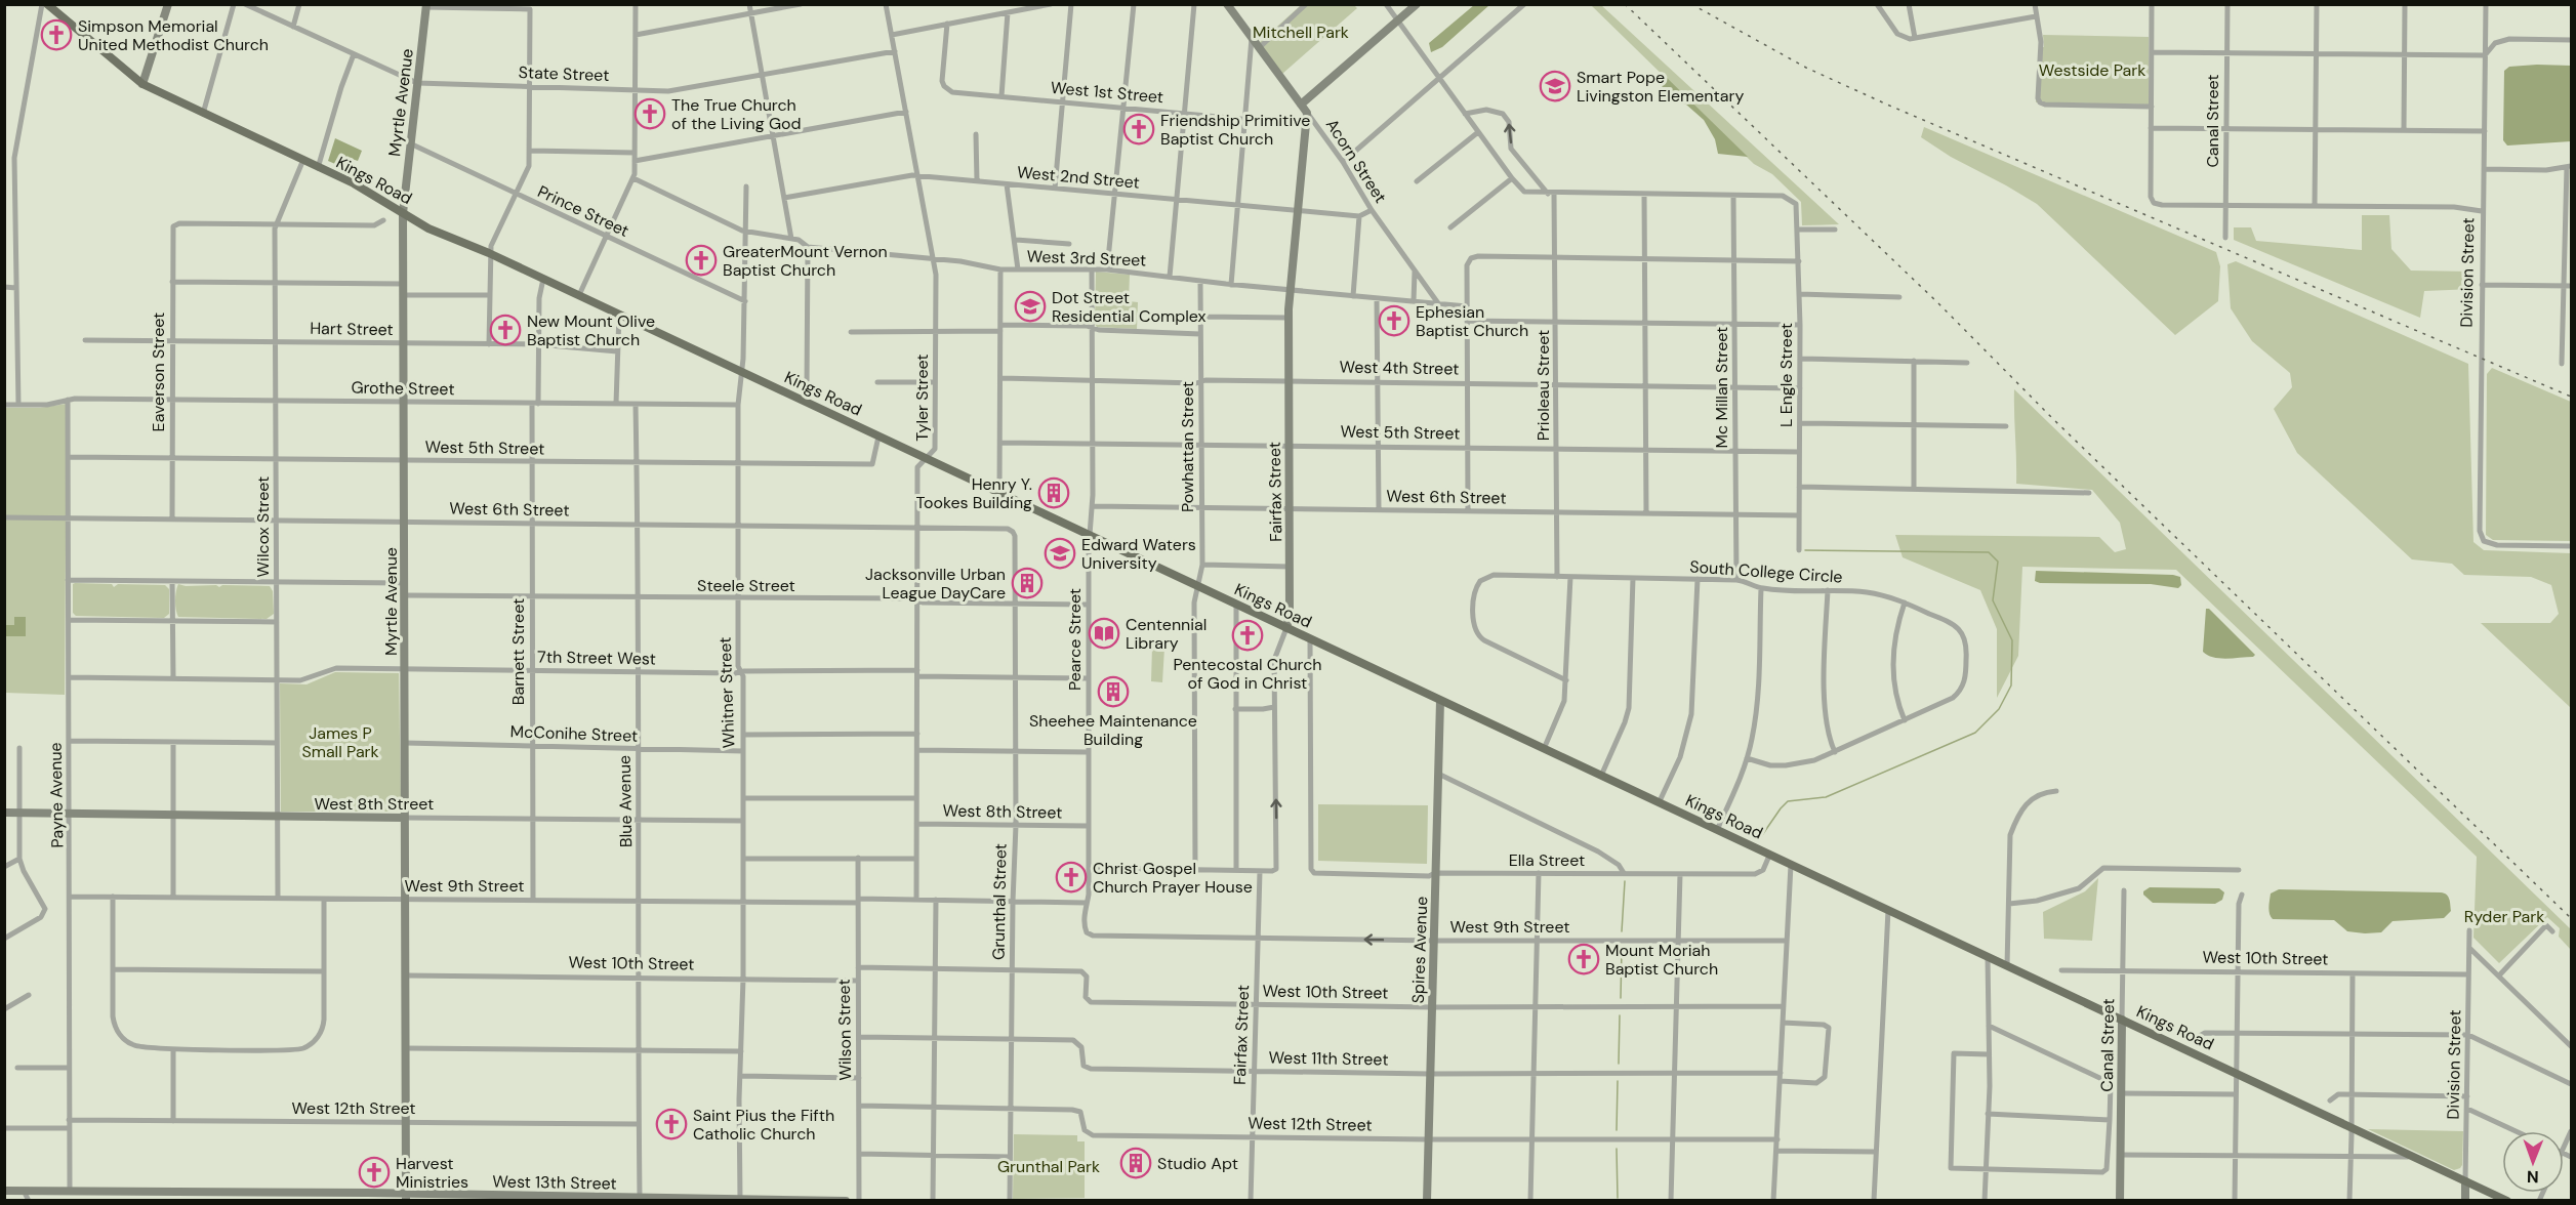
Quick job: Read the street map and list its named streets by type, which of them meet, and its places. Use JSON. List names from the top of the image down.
{
  "streets": {
    "main road": ["Kings Road"],
    "street": [
      "State Street",
      "West 1st Street",
      "Myrtle Avenue",
      "Canal Street",
      "Acorn Street",
      "West 2nd Street",
      "Prince Street",
      "West 3rd Street",
      "Division Street",
      "Hart Street",
      "West 4th Street",
      "Eaverson Street",
      "L Engle Street",
      "Prioleau Street",
      "Mc Millan Street",
      "Grothe Street",
      "Tyler Street",
      "West 5th Street",
      "Powhattan Street",
      "Fairfax Street",
      "West 6th Street",
      "Wilcox Street",
      "South College Circle",
      "Steele Street",
      "Pearce Street",
      "Barnett Street",
      "7th Street West",
      "Whitner Street",
      "McConihe Street",
      "Payne Avenue",
      "Blue Avenue",
      "West 8th Street",
      "Ella Street",
      "West 9th Street",
      "Grunthal Street",
      "Spires Avenue",
      "West 10th Street",
      "Wilson Street",
      "West 11th Street",
      "West 12th Street",
      "West 13th Street"
    ]
  },
  "crossings": [
    ["State Street", "Myrtle Avenue"],
    ["State Street", "Tyler Street"],
    ["West 1st Street", "Fairfax Street"],
    ["Myrtle Avenue", "Kings Road"],
    ["Myrtle Avenue", "Prince Street"],
    ["Myrtle Avenue", "Hart Street"],
    ["Myrtle Avenue", "Grothe Street"],
    ["Myrtle Avenue", "West 5th Street"],
    ["Myrtle Avenue", "West 6th Street"],
    ["Myrtle Avenue", "Steele Street"],
    ["Myrtle Avenue", "7th Street West"],
    ["Myrtle Avenue", "McConihe Street"],
    ["Myrtle Avenue", "West 8th Street"],
    ["Myrtle Avenue", "West 9th Street"],
    ["Myrtle Avenue", "West 10th Street"],
    ["Myrtle Avenue", "West 12th Street"],
    ["Myrtle Avenue", "West 13th Street"],
    ["Canal Street", "Kings Road"],
    ["Canal Street", "West 10th Street"],
    ["Acorn Street", "West 3rd Street"],
    ["Acorn Street", "Fairfax Street"],
    ["West 2nd Street", "Tyler Street"],
    ["West 2nd Street", "Fairfax Street"],
    ["Kings Road", "Division Street"],
    ["Kings Road", "Tyler Street"],
    ["Kings Road", "West 5th Street"],
    ["Kings Road", "Powhattan Street"],
    ["Kings Road", "Fairfax Street"],
    ["Kings Road", "Wilcox Street"],
    ["Kings Road", "Pearce Street"],
    ["Kings Road", "Barnett Street"],
    ["Kings Road", "Whitner Street"],
    ["Kings Road", "Ella Street"],
    ["Kings Road", "Spires Avenue"],
    ["Prince Street", "Whitner Street"],
    ["West 3rd Street", "Tyler Street"],
    ["West 3rd Street", "Powhattan Street"],
    ["West 3rd Street", "Fairfax Street"],
    ["West 3rd Street", "Pearce Street"],
    ["West 3rd Street", "Whitner Street"],
    ["Division Street", "West 10th Street"],
    ["Hart Street", "Eaverson Street"],
    ["Hart Street", "Wilcox Street"],
    ["Hart Street", "Barnett Street"],
    ["West 4th Street", "L Engle Street"],
    ["West 4th Street", "Prioleau Street"],
    ["West 4th Street", "Mc Millan Street"],
    ["West 4th Street", "Powhattan Street"],
    ["West 4th Street", "Fairfax Street"],
    ["West 4th Street", "Pearce Street"],
    ["Eaverson Street", "Grothe Street"],
    ["Eaverson Street", "West 5th Street"],
    ["Eaverson Street", "West 6th Street"],
    ["Eaverson Street", "Wilcox Street"],
    ["L Engle Street", "Mc Millan Street"],
    ["L Engle Street", "West 5th Street"],
    ["L Engle Street", "West 6th Street"],
    ["Prioleau Street", "West 5th Street"],
    ["Prioleau Street", "West 6th Street"],
    ["Prioleau Street", "South College Circle"],
    ["Mc Millan Street", "West 5th Street"],
    ["Mc Millan Street", "West 6th Street"],
    ["Mc Millan Street", "South College Circle"],
    ["Grothe Street", "Wilcox Street"],
    ["Grothe Street", "Barnett Street"],
    ["Grothe Street", "Whitner Street"],
    ["Grothe Street", "Payne Avenue"],
    ["Grothe Street", "Blue Avenue"],
    ["Tyler Street", "West 6th Street"],
    ["Tyler Street", "Steele Street"],
    ["Tyler Street", "7th Street West"],
    ["Tyler Street", "West 8th Street"],
    ["Tyler Street", "West 9th Street"],
    ["West 5th Street", "Powhattan Street"],
    ["West 5th Street", "Fairfax Street"],
    ["West 5th Street", "Wilcox Street"],
    ["West 5th Street", "Pearce Street"],
    ["West 5th Street", "Barnett Street"],
    ["West 5th Street", "Whitner Street"],
    ["West 5th Street", "Payne Avenue"],
    ["West 5th Street", "Blue Avenue"],
    ["Powhattan Street", "West 6th Street"],
    ["Fairfax Street", "West 6th Street"],
    ["Fairfax Street", "West 9th Street"],
    ["Fairfax Street", "West 10th Street"],
    ["Fairfax Street", "West 11th Street"],
    ["Fairfax Street", "West 12th Street"],
    ["West 6th Street", "Wilcox Street"],
    ["West 6th Street", "Pearce Street"],
    ["West 6th Street", "Barnett Street"],
    ["West 6th Street", "Whitner Street"],
    ["West 6th Street", "Payne Avenue"],
    ["West 6th Street", "Blue Avenue"],
    ["West 6th Street", "Grunthal Street"],
    ["Wilcox Street", "7th Street West"],
    ["Wilcox Street", "West 8th Street"],
    ["Wilcox Street", "West 9th Street"],
    ["Steele Street", "Pearce Street"],
    ["Steele Street", "Barnett Street"],
    ["Steele Street", "Whitner Street"],
    ["Steele Street", "Blue Avenue"],
    ["Steele Street", "Grunthal Street"],
    ["Pearce Street", "7th Street West"],
    ["Pearce Street", "West 8th Street"],
    ["Pearce Street", "West 9th Street"],
    ["Barnett Street", "7th Street West"],
    ["Barnett Street", "McConihe Street"],
    ["Barnett Street", "West 8th Street"],
    ["Barnett Street", "West 9th Street"],
    ["7th Street West", "Whitner Street"],
    ["7th Street West", "Payne Avenue"],
    ["7th Street West", "Blue Avenue"],
    ["7th Street West", "Grunthal Street"],
    ["Whitner Street", "McConihe Street"],
    ["Whitner Street", "West 8th Street"],
    ["Whitner Street", "West 9th Street"],
    ["Whitner Street", "West 10th Street"],
    ["Whitner Street", "West 13th Street"],
    ["McConihe Street", "Blue Avenue"],
    ["Payne Avenue", "West 8th Street"],
    ["Payne Avenue", "West 9th Street"],
    ["Payne Avenue", "West 12th Street"],
    ["Payne Avenue", "West 13th Street"],
    ["Blue Avenue", "West 8th Street"],
    ["Blue Avenue", "West 9th Street"],
    ["Blue Avenue", "West 10th Street"],
    ["Blue Avenue", "West 12th Street"],
    ["Blue Avenue", "West 13th Street"],
    ["West 8th Street", "Grunthal Street"],
    ["Ella Street", "Spires Avenue"],
    ["West 9th Street", "Grunthal Street"],
    ["West 9th Street", "Spires Avenue"],
    ["West 9th Street", "Wilson Street"],
    ["Grunthal Street", "West 10th Street"],
    ["Grunthal Street", "West 11th Street"],
    ["Grunthal Street", "West 12th Street"],
    ["Spires Avenue", "West 10th Street"],
    ["Spires Avenue", "West 11th Street"],
    ["Spires Avenue", "West 12th Street"],
    ["West 10th Street", "Wilson Street"],
    ["Wilson Street", "West 11th Street"],
    ["Wilson Street", "West 12th Street"]
  ],
  "parks": [
    "Mitchell Park",
    "Westside Park",
    "James P Small Park",
    "Ryder Park",
    "Grunthal Park"
  ],
  "places": {
    "church": [
      "Simpson Memorial United Methodist Church",
      "The True Church of the Living God",
      "Friendship Primitive Baptist Church",
      "GreaterMount Vernon Baptist Church",
      "Ephesian Baptist Church",
      "New Mount Olive Baptist Church",
      "Pentecostal Church of God in Christ",
      "Christ Gospel Church Prayer House",
      "Mount Moriah Baptist Church",
      "Saint Pius the Fifth Catholic Church",
      "Harvest Ministries"
    ],
    "school or university": ["Smart Pope Livingston Elementary", "Dot Street Residential Complex", "Edward Waters University"],
    "building": [
      "Henry Y. Tookes Building",
      "Jacksonville Urban League DayCare",
      "Sheehee Maintenance Building",
      "Studio Apt"
    ],
    "library": ["Centennial Library"]
  },
  "north": "bottom"
}
